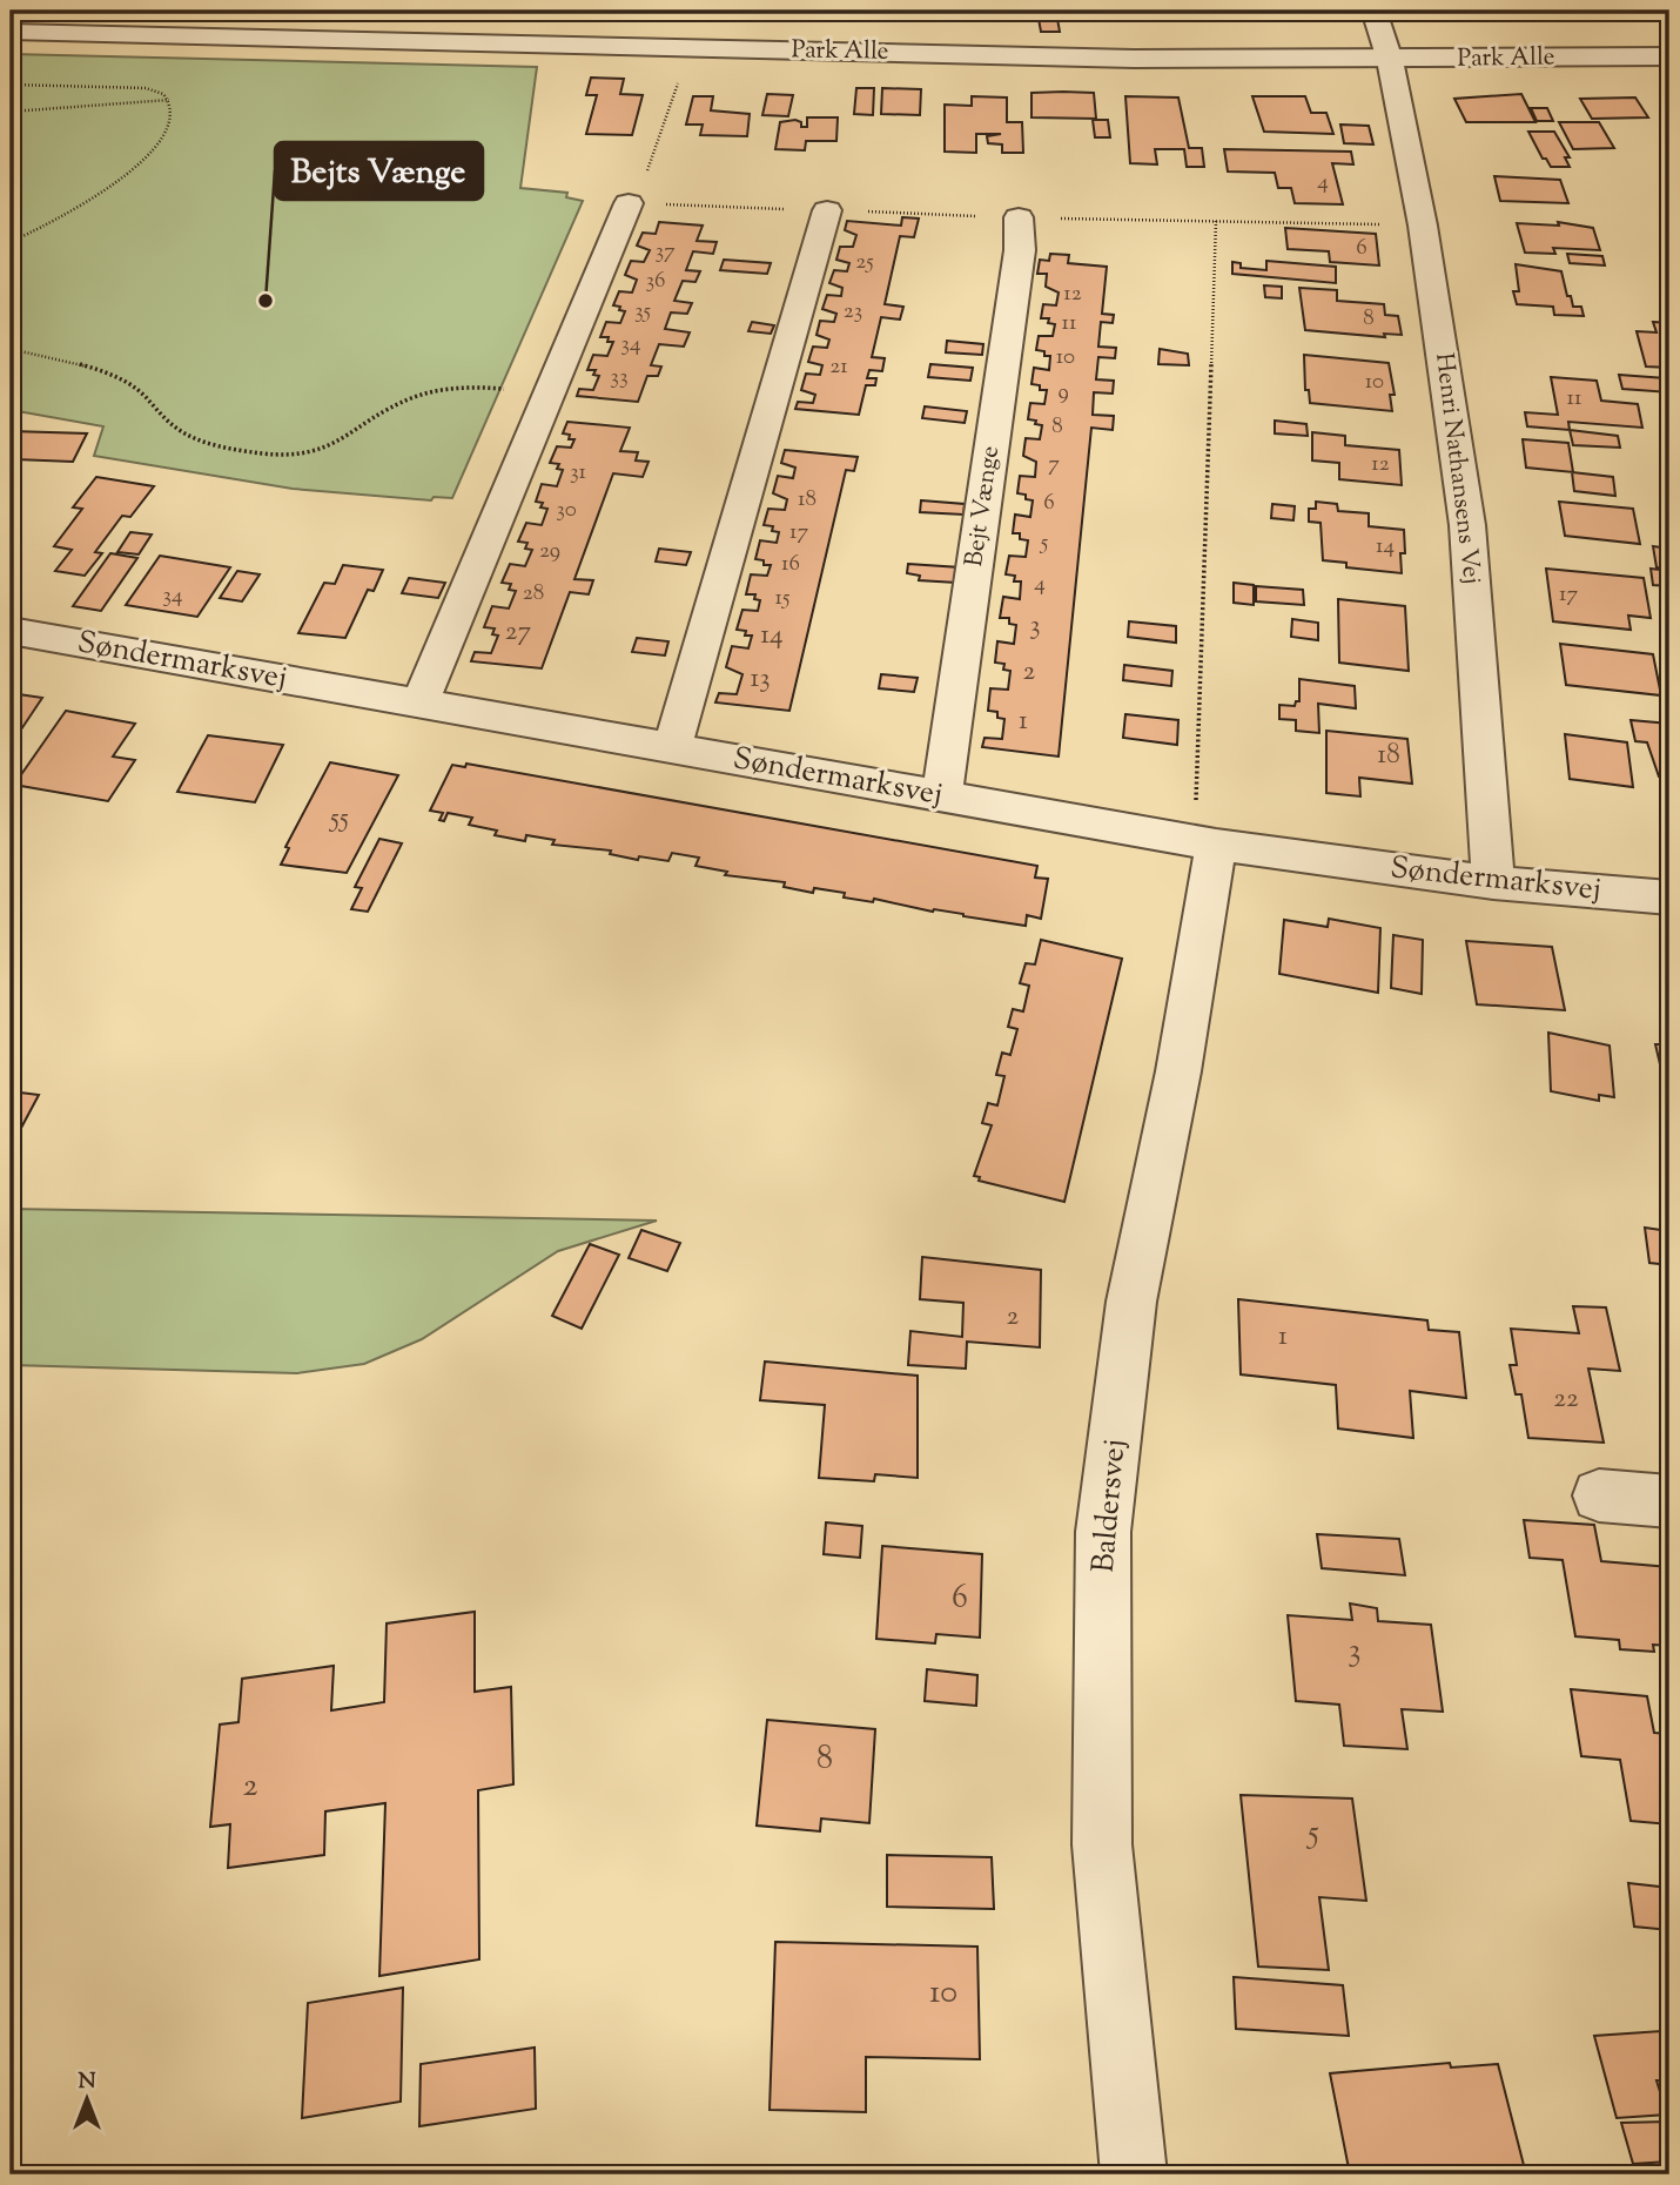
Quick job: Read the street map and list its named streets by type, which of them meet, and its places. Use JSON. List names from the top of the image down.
{
  "streets": {
    "street": [
      "Park Alle",
      "Henri Nathansens Vej",
      "Bejt Vænge",
      "Søndermarksvej",
      "Baldersvej"
    ]
  },
  "crossings": [
    ["Park Alle", "Henri Nathansens Vej"],
    ["Henri Nathansens Vej", "Søndermarksvej"],
    ["Bejt Vænge", "Søndermarksvej"],
    ["Søndermarksvej", "Baldersvej"]
  ],
  "places": ["Bejts Vænge"],
  "house_numbers": [
    "4",
    "6",
    "37",
    "25",
    "36",
    "12",
    "35",
    "23",
    "8",
    "11",
    "34",
    "10",
    "21",
    "33",
    "10",
    "9",
    "11",
    "8",
    "7",
    "12",
    "31",
    "18",
    "6",
    "30",
    "17",
    "5",
    "14",
    "29",
    "16",
    "4",
    "28",
    "17",
    "34",
    "15",
    "3",
    "27",
    "14",
    "2",
    "13",
    "1",
    "18",
    "55",
    "2",
    "1",
    "22",
    "6",
    "3",
    "8",
    "2",
    "5",
    "10"
  ],
  "north": "top"
}
